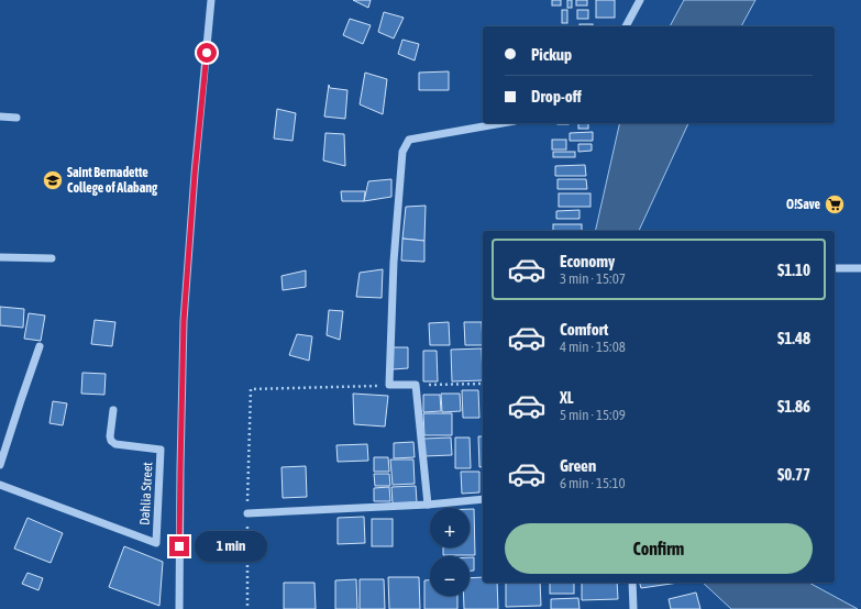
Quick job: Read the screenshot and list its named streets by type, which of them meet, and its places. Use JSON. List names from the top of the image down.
{
  "streets": {
    "street": ["Dahlia Street"]
  },
  "places": {
    "school or university": ["Saint Bernadette College of Alabang"],
    "supermarket": ["O!Save"]
  },
  "page": {
    "banner": ["Pickup", "Drop-off"],
    "list": [
      {
        "name": "Economy",
        "note": "3 min · 15:07",
        "value": "$1.10"
      },
      {
        "name": "Comfort",
        "note": "4 min · 15:08",
        "value": "$1.48"
      },
      {
        "name": "XL",
        "note": "5 min · 15:09",
        "value": "$1.86"
      },
      {
        "name": "Green",
        "note": "6 min · 15:10",
        "value": "$0.77"
      }
    ],
    "map_buttons": ["+", "−"],
    "buttons": "Confirm",
    "bubble": "1 min"
  }
}
